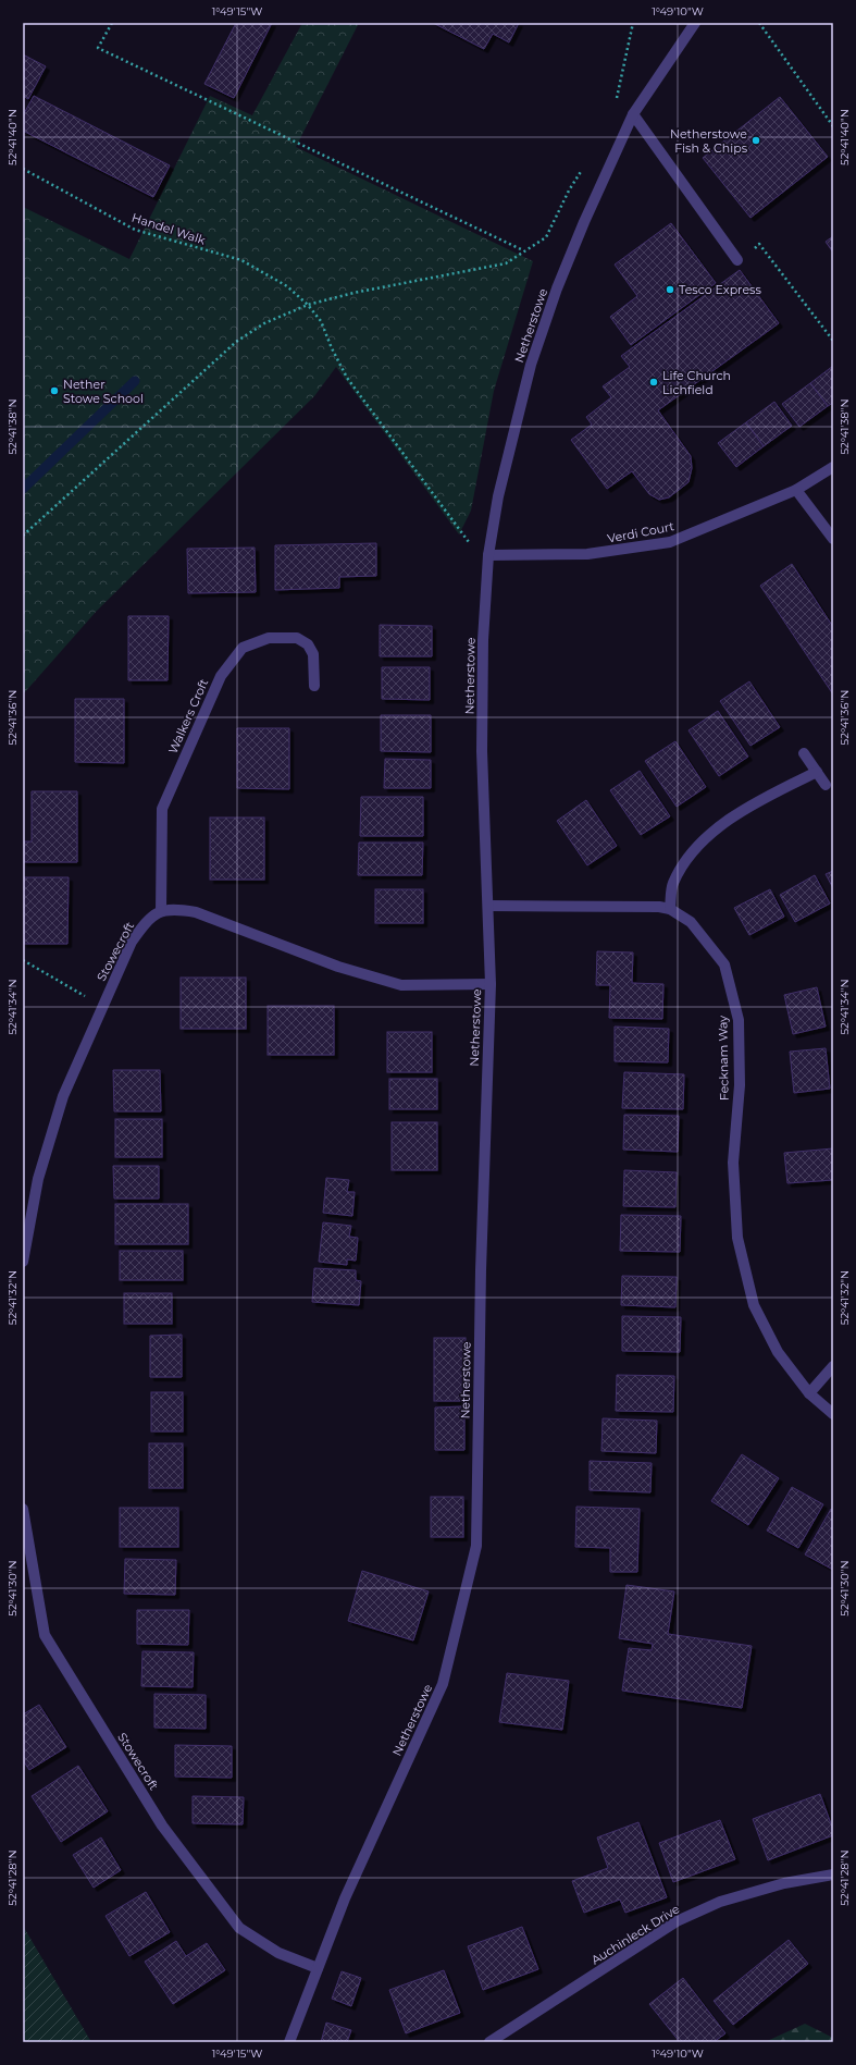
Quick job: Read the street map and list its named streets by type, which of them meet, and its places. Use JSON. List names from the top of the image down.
{
  "streets": {
    "street": [
      "Netherstowe",
      "Verdi Court",
      "Walkers Croft",
      "Stowecroft",
      "Fecknam Way",
      "Auchinleck Drive"
    ],
    "path": ["Handel Walk"]
  },
  "crossings": [
    ["Handel Walk", "Netherstowe"],
    ["Netherstowe", "Verdi Court"],
    ["Netherstowe", "Stowecroft"],
    ["Netherstowe", "Fecknam Way"],
    ["Walkers Croft", "Stowecroft"]
  ],
  "places": [
    "Netherstowe Fish & Chips",
    "Tesco Express",
    "Life Church Lichfield",
    "Nether Stowe School"
  ],
  "coordinates": [
    "1°49'15\"W",
    "1°49'10\"W",
    "52°41'40\"N",
    "52°41'38\"N",
    "52°41'36\"N",
    "52°41'34\"N",
    "52°41'32\"N",
    "52°41'30\"N",
    "52°41'28\"N"
  ]
}
